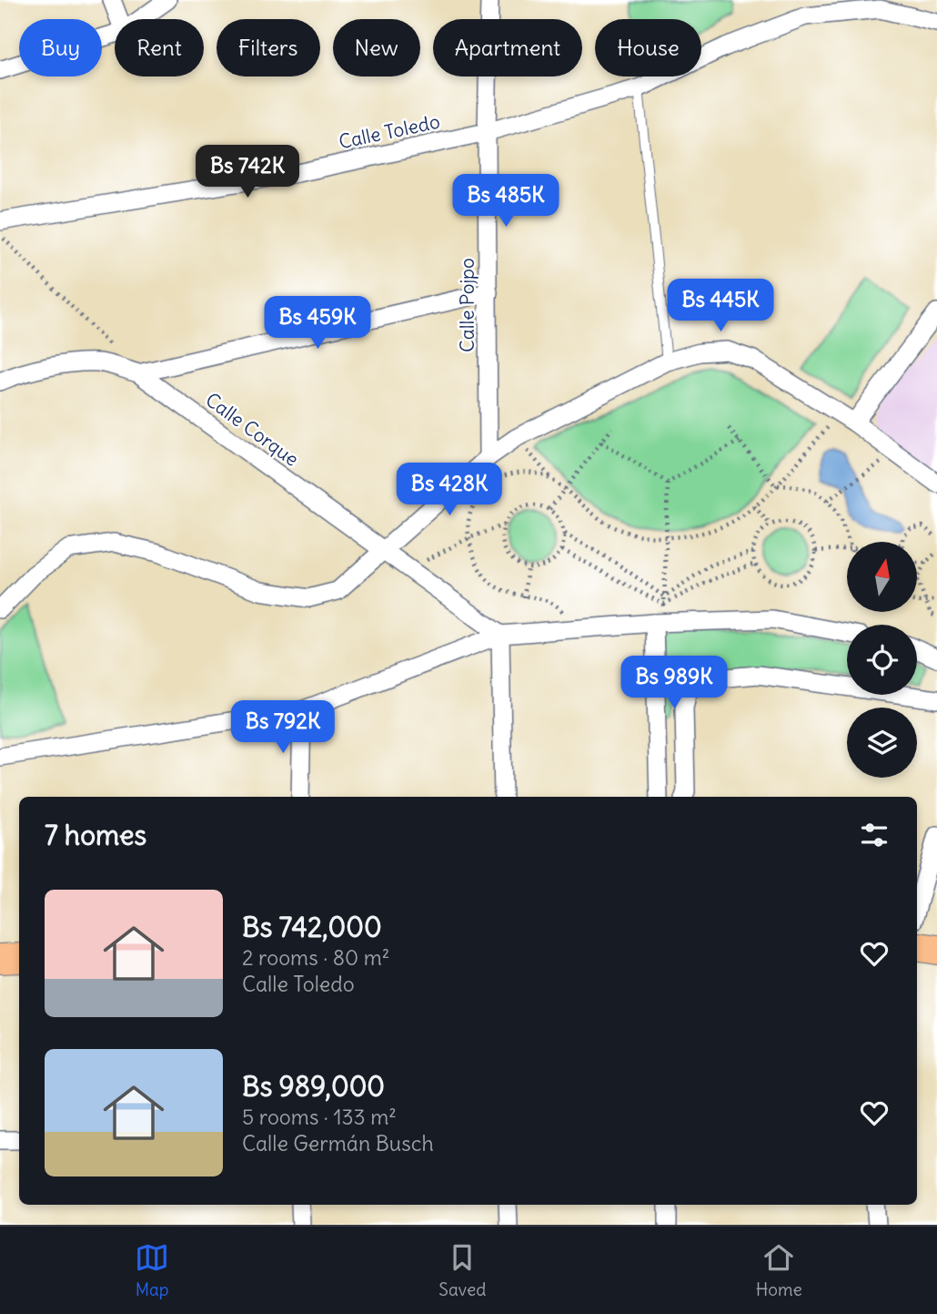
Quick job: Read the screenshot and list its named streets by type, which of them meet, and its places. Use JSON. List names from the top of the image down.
{
  "streets": {
    "street": ["Calle Toledo", "Calle Pojpo", "Calle Corque"]
  },
  "crossings": [
    ["Calle Toledo", "Calle Pojpo"]
  ],
  "north": "top",
  "page": {
    "chip": [
      "Buy",
      "Rent",
      "Filters",
      "New",
      "Apartment",
      "House"
    ],
    "price": [
      "Bs 742K",
      "Bs 485K",
      "Bs 445K",
      "Bs 459K",
      "Bs 428K",
      "Bs 989K",
      "Bs 792K"
    ],
    "heading": "7 homes",
    "list": [
      {
        "name": "Bs 742,000",
        "note": "2 rooms · 80 m² · Calle Toledo"
      },
      {
        "name": "Bs 989,000",
        "note": "5 rooms · 133 m² · Calle Germán Busch"
      }
    ],
    "tabs": ["Map", "Saved", "Home"]
  }
}
